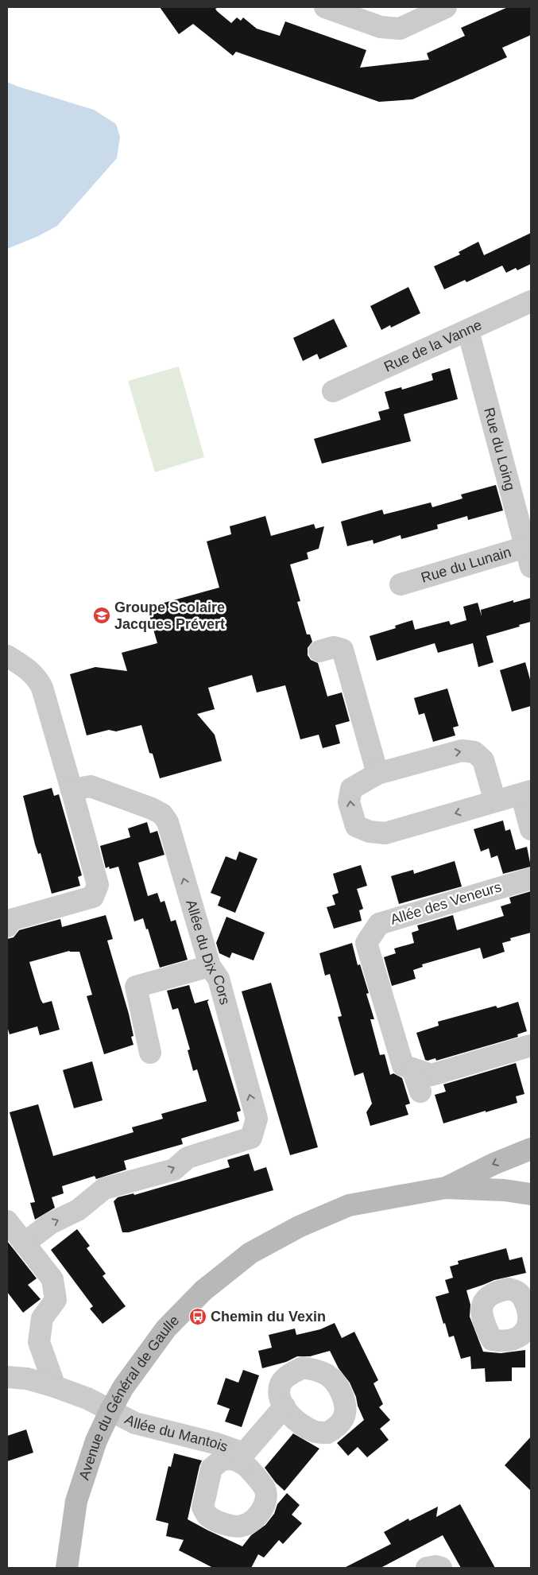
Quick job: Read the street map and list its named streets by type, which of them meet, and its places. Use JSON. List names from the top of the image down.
{
  "streets": {
    "street": [
      "Rue de la Vanne",
      "Rue du Loing",
      "Rue du Lunain",
      "Allée des Veneurs",
      "Allée du Dix Cors",
      "Avenue du Général de Gaulle",
      "Allée du Mantois"
    ]
  },
  "crossings": [
    ["Rue de la Vanne", "Rue du Loing"],
    ["Rue du Loing", "Rue du Lunain"],
    ["Avenue du Général de Gaulle", "Allée du Mantois"]
  ],
  "places": {
    "school or university": ["Groupe Scolaire Jacques Prévert"],
    "bus stop": ["Chemin du Vexin"]
  }
}
